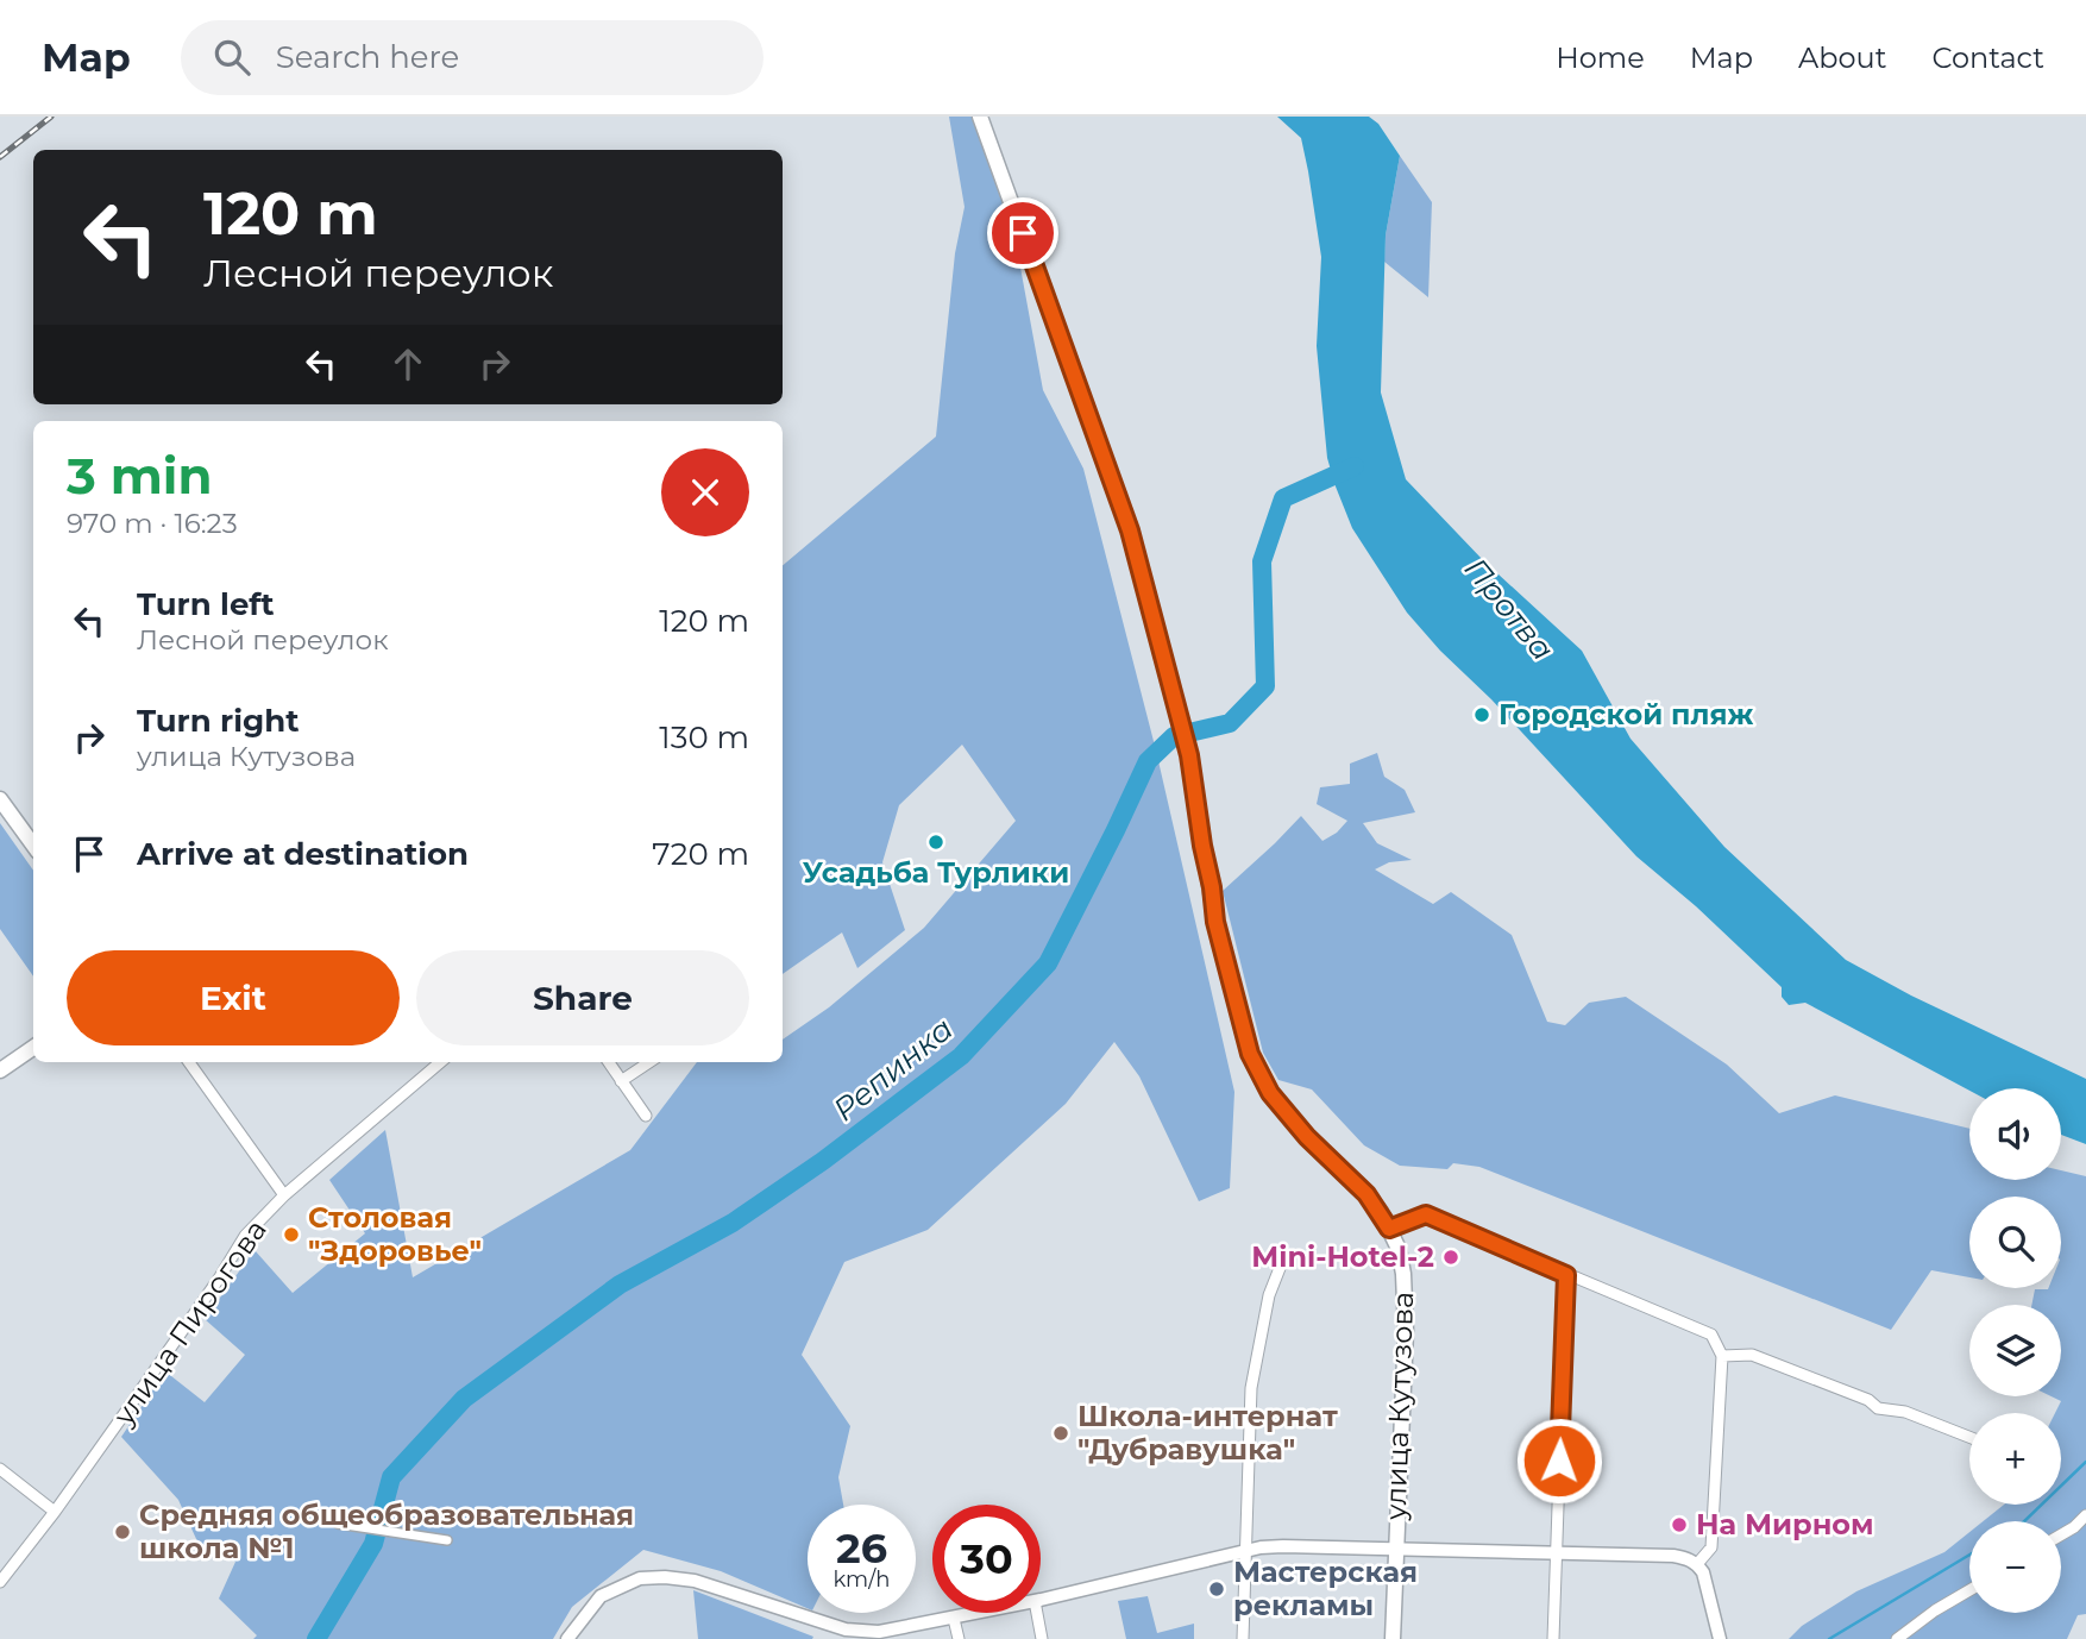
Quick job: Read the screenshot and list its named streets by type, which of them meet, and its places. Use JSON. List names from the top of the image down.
{
  "streets": {
    "main road": ["улица Кутузова"],
    "street": ["улица Пирогова"]
  },
  "water": ["Протва", "Репинка"],
  "places": [
    "Городской пляж",
    "Усадьба Турлики",
    "Столовая \"Здоровье\"",
    "Mini-Hotel-2",
    "Школа-интернат \"Дубравушка\"",
    "На Мирном",
    "Средняя общеобразовательная школа №1",
    "Мастерская рекламы"
  ],
  "page": {
    "header": "Map",
    "search": "Search here",
    "nav": [
      "Home",
      "Map",
      "About",
      "Contact"
    ],
    "turn": ["120 m", "Лесной переулок"],
    "heading": ["3 min", "970 m · 16:23"],
    "list": [
      {
        "name": "Turn left",
        "note": "Лесной переулок",
        "value": "120 m"
      },
      {
        "name": "Turn right",
        "note": "улица Кутузова",
        "value": "130 m"
      },
      {
        "name": "Arrive at destination",
        "value": "720 m"
      }
    ],
    "buttons": ["Exit", "Share"],
    "map_buttons": ["+", "−"],
    "speed": "26 km/h",
    "limit": "30"
  }
}
